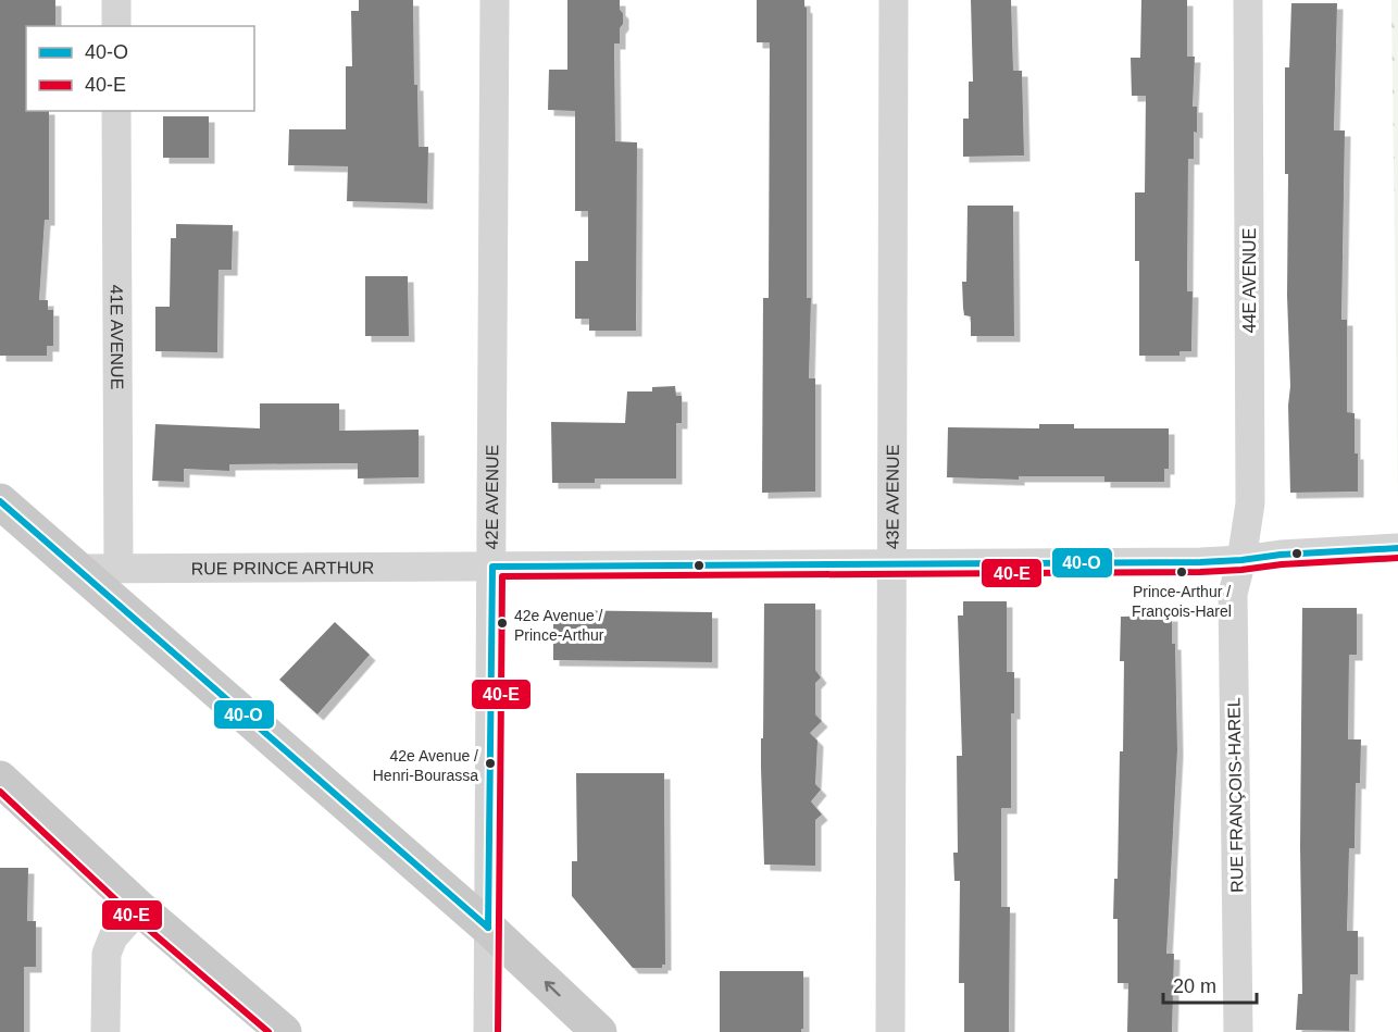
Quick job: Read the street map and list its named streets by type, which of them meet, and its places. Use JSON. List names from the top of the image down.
{
  "streets": {
    "street": [
      "44E AVENUE",
      "41E AVENUE",
      "42E AVENUE",
      "43E AVENUE",
      "RUE PRINCE ARTHUR",
      "RUE FRANÇOIS-HAREL"
    ]
  },
  "crossings": [
    ["44E AVENUE", "RUE PRINCE ARTHUR"],
    ["44E AVENUE", "RUE FRANÇOIS-HAREL"],
    ["41E AVENUE", "RUE PRINCE ARTHUR"],
    ["42E AVENUE", "RUE PRINCE ARTHUR"],
    ["43E AVENUE", "RUE PRINCE ARTHUR"],
    ["RUE PRINCE ARTHUR", "RUE FRANÇOIS-HAREL"]
  ],
  "places": ["Prince-Arthur / François-Harel", "42e Avenue / Prince-Arthur", "42e Avenue / Henri-Bourassa"],
  "lines": ["transit line 40-O", "transit line 40-E"],
  "legend": ["40-O", "40-E"],
  "scale_bar": "20 m"
}
